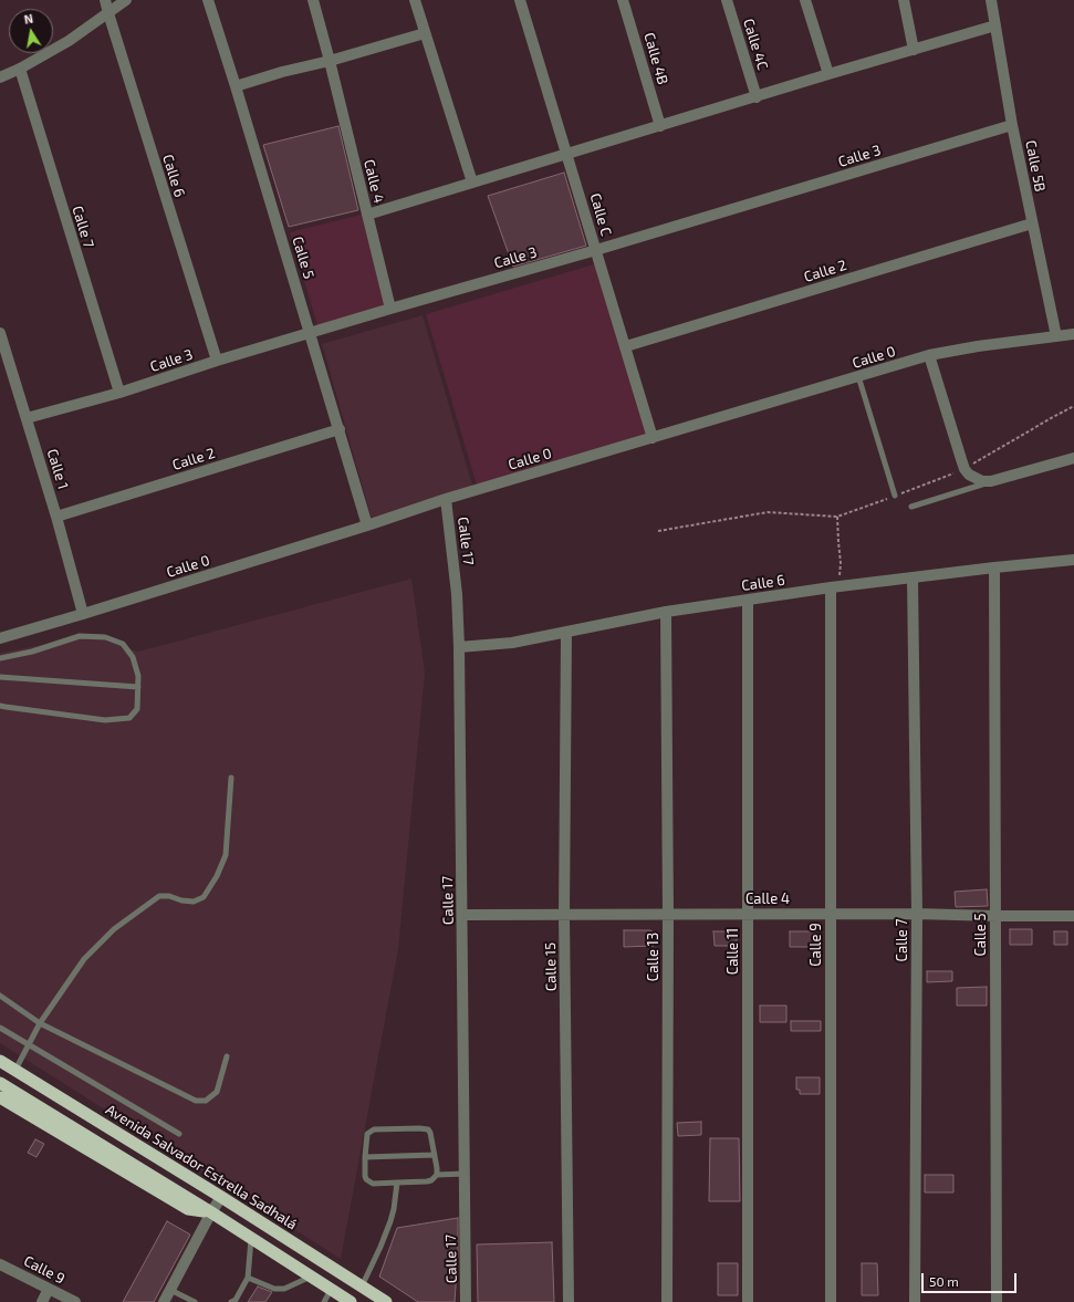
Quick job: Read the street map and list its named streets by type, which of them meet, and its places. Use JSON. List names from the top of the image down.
{
  "streets": {
    "highway": ["Avenida Salvador Estrella Sadhalá"],
    "street": [
      "Calle 4C",
      "Calle 4B",
      "Calle 3",
      "Calle 5B",
      "Calle 6",
      "Calle 4",
      "Calle C",
      "Calle 7",
      "Calle 5",
      "Calle 2",
      "Calle 0",
      "Calle 1",
      "Calle 17",
      "Calle 9",
      "Calle 11",
      "Calle 13",
      "Calle 15"
    ]
  },
  "crossings": [
    ["Calle 3", "Calle 5B"],
    ["Calle 3", "Calle 6"],
    ["Calle 3", "Calle 4"],
    ["Calle 3", "Calle C"],
    ["Calle 3", "Calle 7"],
    ["Calle 3", "Calle 5"],
    ["Calle 3", "Calle 1"],
    ["Calle 5B", "Calle 2"],
    ["Calle 5B", "Calle 0"],
    ["Calle 6", "Calle 7"],
    ["Calle 6", "Calle 5"],
    ["Calle 6", "Calle 17"],
    ["Calle 6", "Calle 9"],
    ["Calle 6", "Calle 11"],
    ["Calle 6", "Calle 13"],
    ["Calle 6", "Calle 15"],
    ["Calle 4", "Calle 7"],
    ["Calle 4", "Calle 5"],
    ["Calle 4", "Calle 17"],
    ["Calle 4", "Calle 9"],
    ["Calle 4", "Calle 11"],
    ["Calle 4", "Calle 13"],
    ["Calle 4", "Calle 15"],
    ["Calle C", "Calle 2"],
    ["Calle C", "Calle 0"],
    ["Calle 5", "Calle 2"],
    ["Calle 5", "Calle 0"],
    ["Calle 2", "Calle 1"],
    ["Calle 0", "Calle 1"],
    ["Calle 0", "Calle 17"]
  ],
  "scale_bar": "50 m",
  "north": "top"
}
